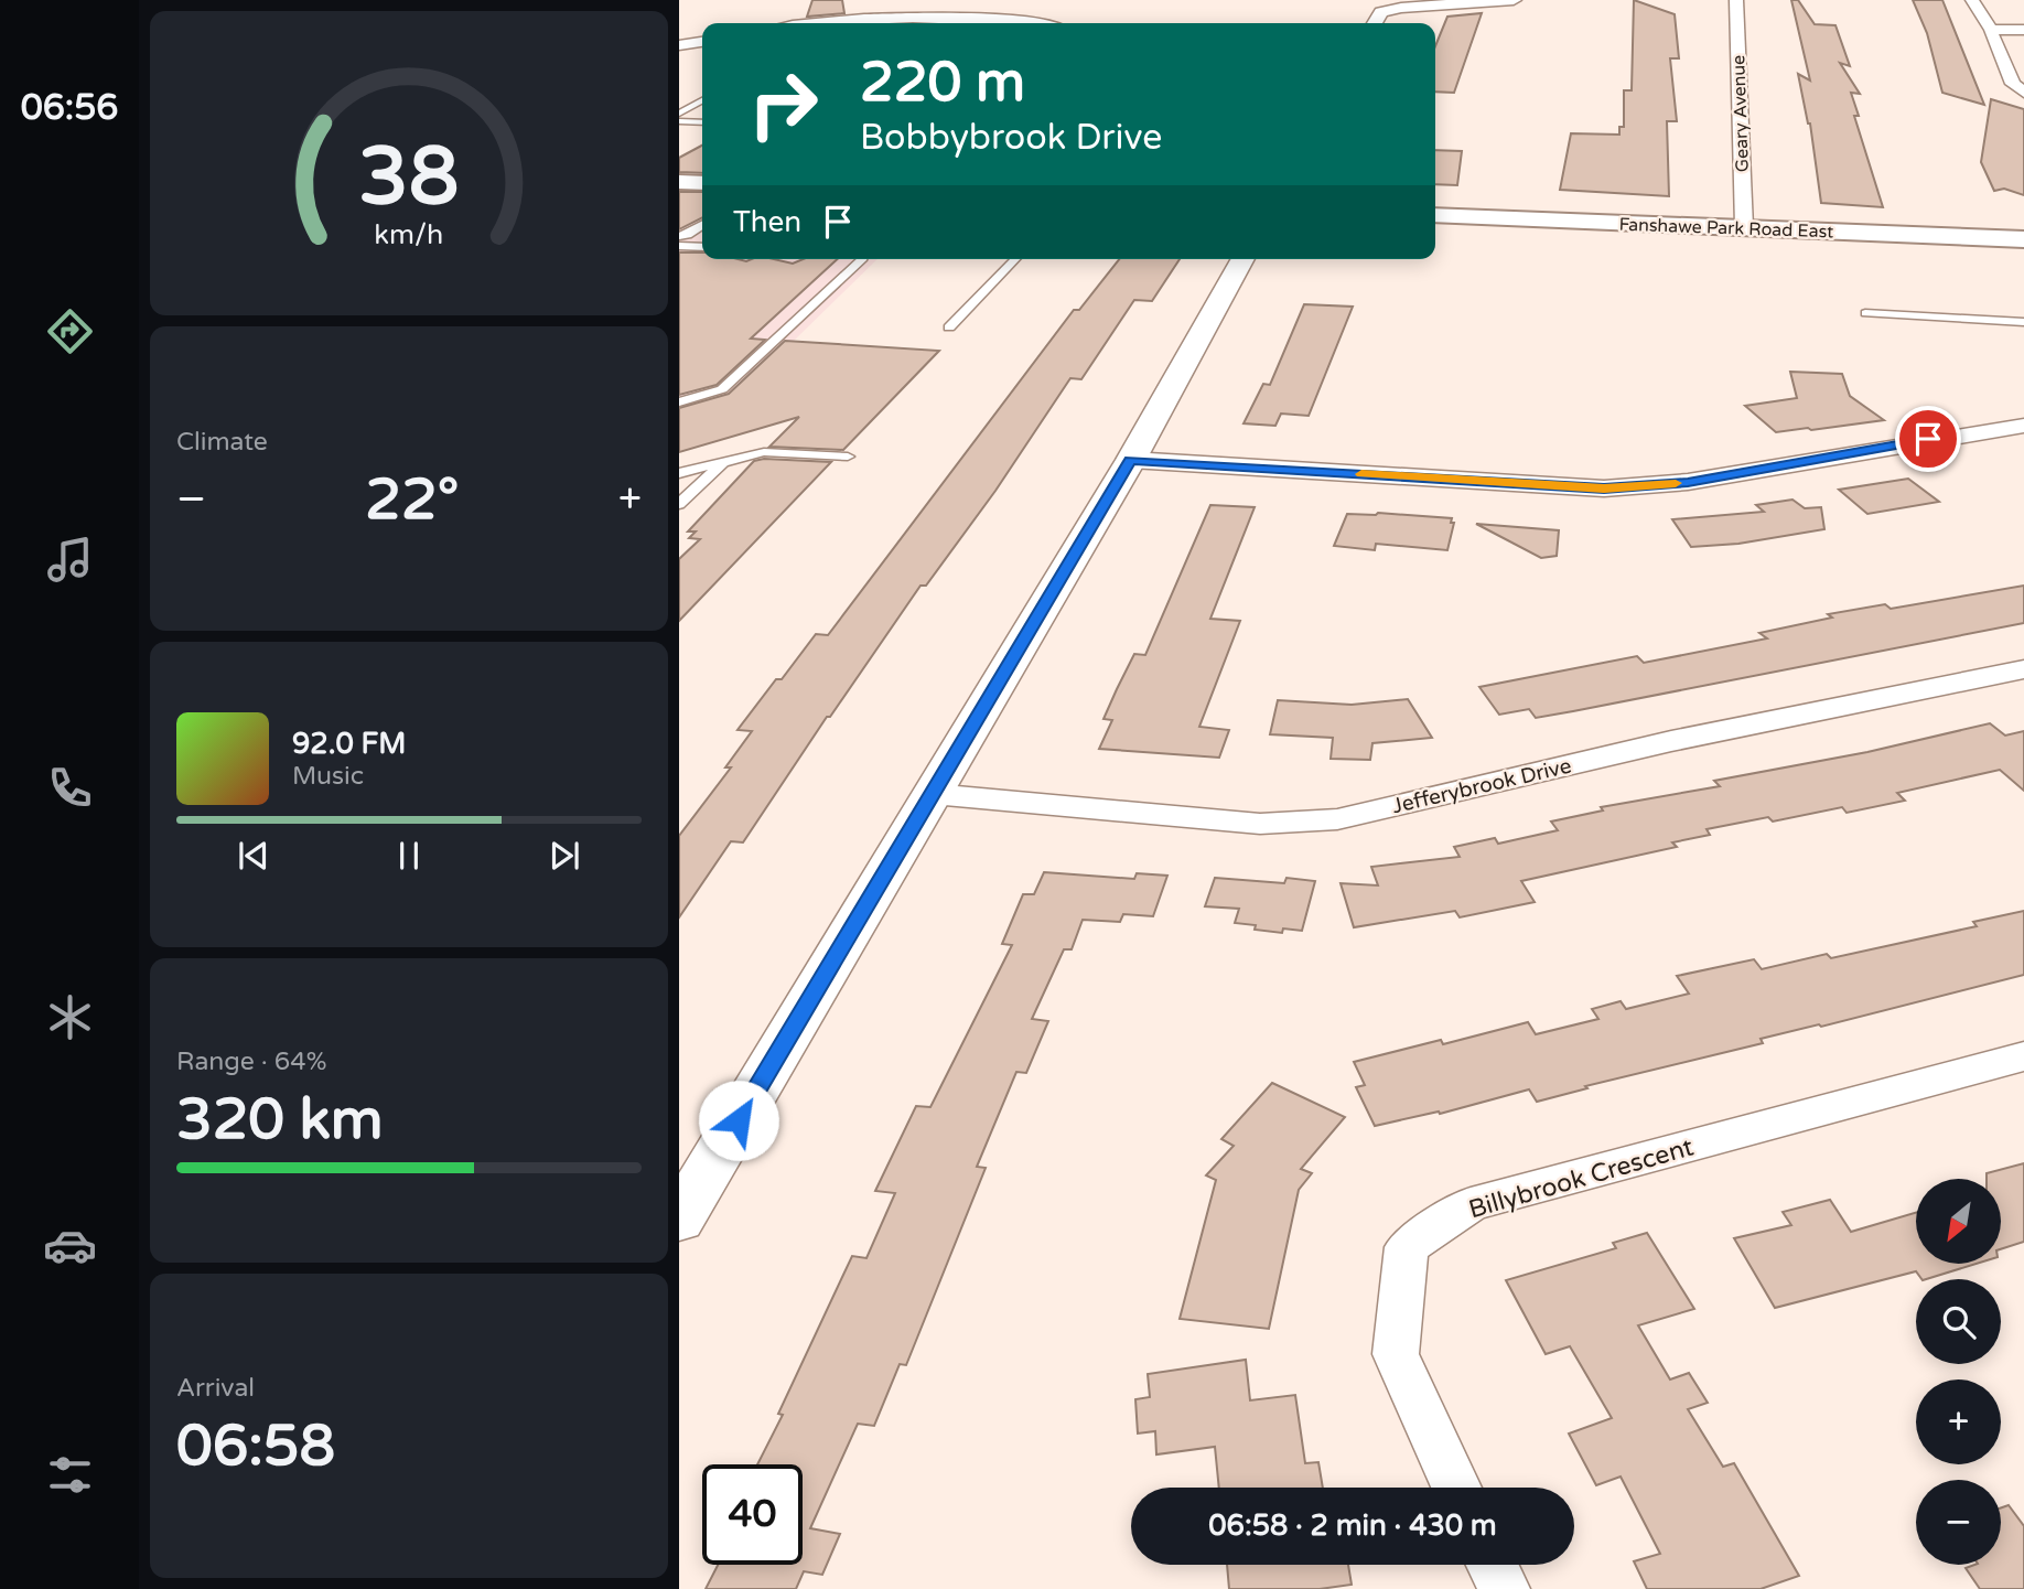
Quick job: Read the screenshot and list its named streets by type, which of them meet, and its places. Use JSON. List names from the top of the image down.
{
  "streets": {
    "main road": ["Fanshawe Park Road East"],
    "street": ["Geary Avenue", "Jefferybrook Drive", "Billybrook Crescent"]
  },
  "crossings": [
    ["Geary Avenue", "Fanshawe Park Road East"]
  ],
  "north": "bottom left",
  "page": {
    "tabs": "06:56",
    "turn": ["220 m", "Bobbybrook Drive"],
    "then": "Then",
    "tile": [
      "Climate",
      ["Range · 64%", "320 km"],
      ["Arrival", "06:58"]
    ],
    "heat": ["−", "22°", "+"],
    "song": ["92.0 FM", "Music"],
    "map_buttons": ["+", "−"],
    "limit": "40",
    "trip": "06:58 · 2 min · 430 m",
    "gauge": ["38", "km/h"]
  }
}
